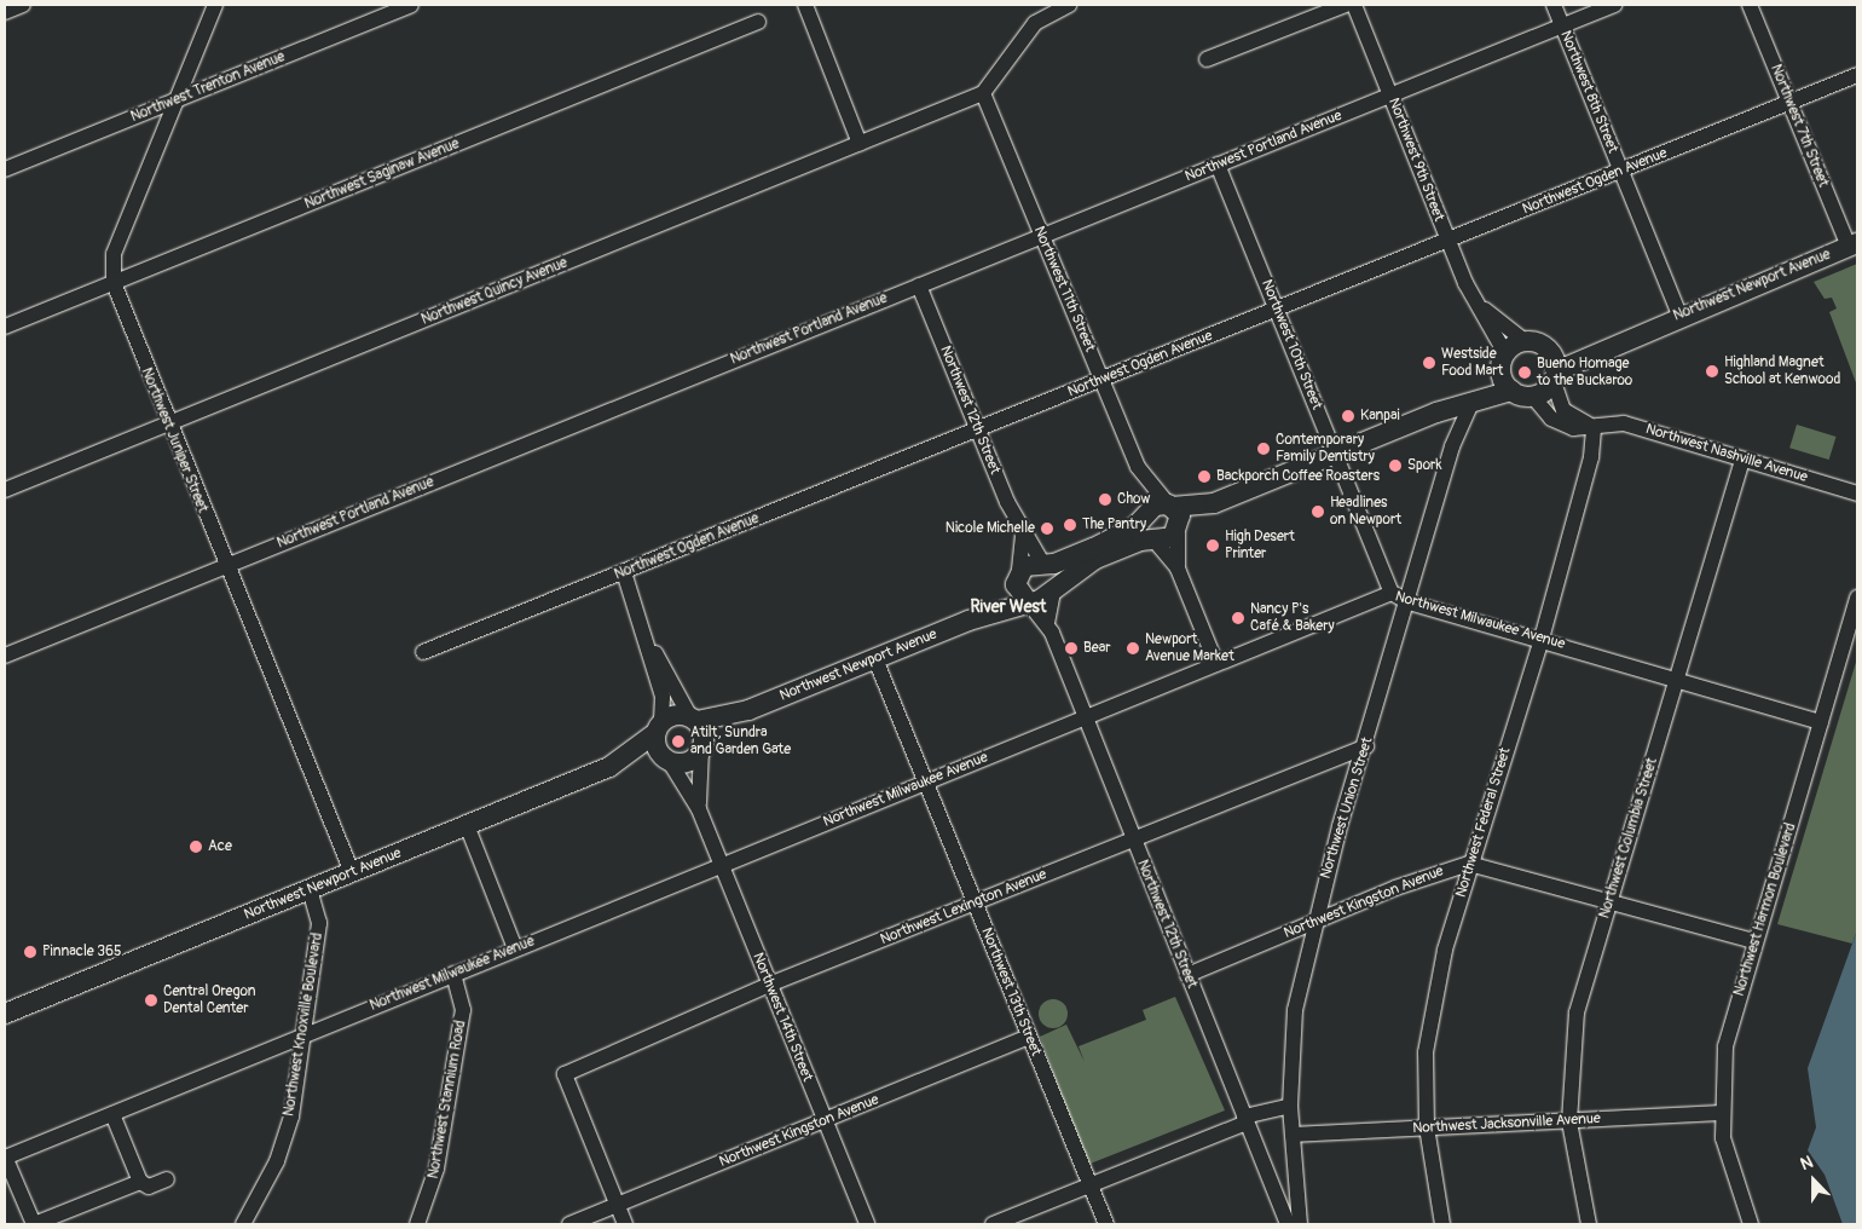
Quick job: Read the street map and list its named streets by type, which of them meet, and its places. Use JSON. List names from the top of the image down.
{
  "streets": {
    "main road": ["Northwest Newport Avenue"],
    "street": [
      "Northwest Trenton Avenue",
      "Northwest 8th Street",
      "Northwest 7th Street",
      "Northwest Portland Avenue",
      "Northwest 9th Street",
      "Northwest Saginaw Avenue",
      "Northwest Ogden Avenue",
      "Northwest 11th Street",
      "Northwest Quincy Avenue",
      "Northwest 10th Street",
      "Northwest 12th Street",
      "Northwest Juniper Street",
      "Northwest Nashville Avenue",
      "Northwest Milwaukee Avenue",
      "Northwest Union Street",
      "Northwest Federal Street",
      "Northwest Columbia Street",
      "Northwest Kingston Avenue",
      "Northwest Lexington Avenue",
      "Northwest Harmon Boulevard",
      "Northwest 13th Street",
      "Northwest 14th Street",
      "Northwest Knoxville Boulevard",
      "Northwest Stannium Road",
      "Northwest Jacksonville Avenue"
    ]
  },
  "crossings": [
    ["Northwest Trenton Avenue", "Northwest Juniper Street"],
    ["Northwest 8th Street", "Northwest Portland Avenue"],
    ["Northwest 8th Street", "Northwest Ogden Avenue"],
    ["Northwest 8th Street", "Northwest Newport Avenue"],
    ["Northwest 7th Street", "Northwest Ogden Avenue"],
    ["Northwest 7th Street", "Northwest Newport Avenue"],
    ["Northwest Portland Avenue", "Northwest 9th Street"],
    ["Northwest Portland Avenue", "Northwest 11th Street"],
    ["Northwest Portland Avenue", "Northwest 10th Street"],
    ["Northwest Portland Avenue", "Northwest 12th Street"],
    ["Northwest Portland Avenue", "Northwest Juniper Street"],
    ["Northwest 9th Street", "Northwest Ogden Avenue"],
    ["Northwest 9th Street", "Northwest Newport Avenue"],
    ["Northwest 9th Street", "Northwest Nashville Avenue"],
    ["Northwest Saginaw Avenue", "Northwest Juniper Street"],
    ["Northwest Ogden Avenue", "Northwest 11th Street"],
    ["Northwest Ogden Avenue", "Northwest 10th Street"],
    ["Northwest Ogden Avenue", "Northwest 12th Street"],
    ["Northwest Newport Avenue", "Northwest 12th Street"],
    ["Northwest Newport Avenue", "Northwest Juniper Street"],
    ["Northwest Newport Avenue", "Northwest Nashville Avenue"],
    ["Northwest Newport Avenue", "Northwest 13th Street"],
    ["Northwest Newport Avenue", "Northwest 14th Street"],
    ["Northwest Newport Avenue", "Northwest Knoxville Boulevard"],
    ["Northwest 11th Street", "Northwest Quincy Avenue"],
    ["Northwest Quincy Avenue", "Northwest Juniper Street"],
    ["Northwest 10th Street", "Northwest Milwaukee Avenue"],
    ["Northwest 12th Street", "Northwest Milwaukee Avenue"],
    ["Northwest 12th Street", "Northwest Kingston Avenue"],
    ["Northwest 12th Street", "Northwest Lexington Avenue"],
    ["Northwest Nashville Avenue", "Northwest Federal Street"],
    ["Northwest Nashville Avenue", "Northwest Columbia Street"],
    ["Northwest Milwaukee Avenue", "Northwest Union Street"],
    ["Northwest Milwaukee Avenue", "Northwest Federal Street"],
    ["Northwest Milwaukee Avenue", "Northwest Columbia Street"],
    ["Northwest Milwaukee Avenue", "Northwest Harmon Boulevard"],
    ["Northwest Milwaukee Avenue", "Northwest 13th Street"],
    ["Northwest Milwaukee Avenue", "Northwest 14th Street"],
    ["Northwest Milwaukee Avenue", "Northwest Knoxville Boulevard"],
    ["Northwest Milwaukee Avenue", "Northwest Stannium Road"],
    ["Northwest Union Street", "Northwest Kingston Avenue"],
    ["Northwest Union Street", "Northwest Lexington Avenue"],
    ["Northwest Union Street", "Northwest Jacksonville Avenue"],
    ["Northwest Federal Street", "Northwest Kingston Avenue"],
    ["Northwest Federal Street", "Northwest Jacksonville Avenue"],
    ["Northwest Columbia Street", "Northwest Jacksonville Avenue"],
    ["Northwest Kingston Avenue", "Northwest Lexington Avenue"],
    ["Northwest Kingston Avenue", "Northwest 13th Street"],
    ["Northwest Kingston Avenue", "Northwest 14th Street"],
    ["Northwest Lexington Avenue", "Northwest 13th Street"],
    ["Northwest Lexington Avenue", "Northwest 14th Street"],
    ["Northwest Harmon Boulevard", "Northwest Jacksonville Avenue"]
  ],
  "districts": ["River West"],
  "places": [
    "Westside Food Mart",
    "Highland Magnet School at Kenwood",
    "Bueno Homage to the Buckaroo",
    "Kanpai",
    "Contemporary Family Dentistry",
    "Spork",
    "Backporch Coffee Roasters",
    "Chow",
    "Headlines on Newport",
    "The Pantry",
    "Nicole Michelle",
    "High Desert Printer",
    "Nancy P's Café & Bakery",
    "Bear",
    "Newport Avenue Market",
    "Atilt, Sundra and Garden Gate",
    "Ace",
    "Pinnacle 365",
    "Central Oregon Dental Center"
  ],
  "north": "top"
}
